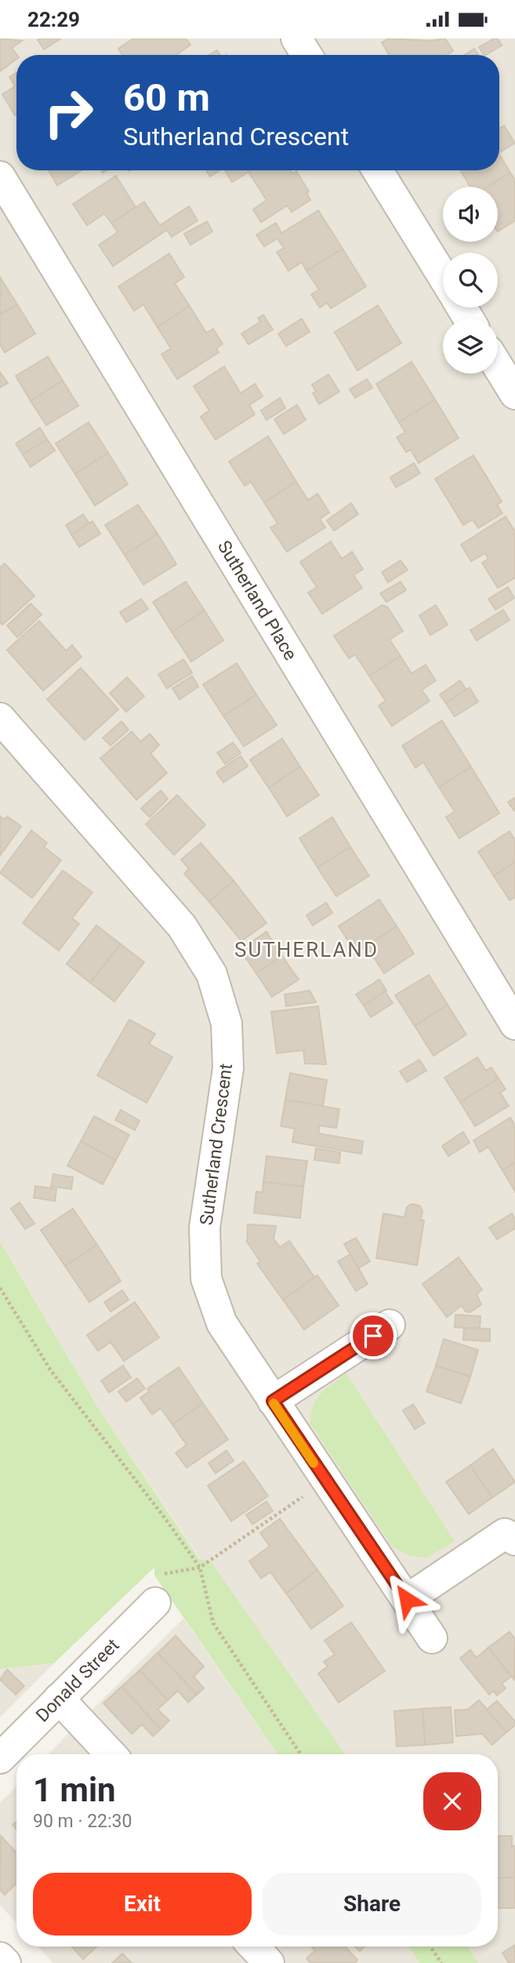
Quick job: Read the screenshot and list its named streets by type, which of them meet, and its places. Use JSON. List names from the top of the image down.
{
  "streets": {
    "street": ["Sutherland Place", "Sutherland Crescent", "Donald Street"]
  },
  "districts": ["SUTHERLAND"],
  "page": {
    "status": "22:29",
    "turn": ["60 m", "Sutherland Crescent"],
    "heading": ["1 min", "90 m · 22:30"],
    "buttons": ["Exit", "Share"]
  }
}
